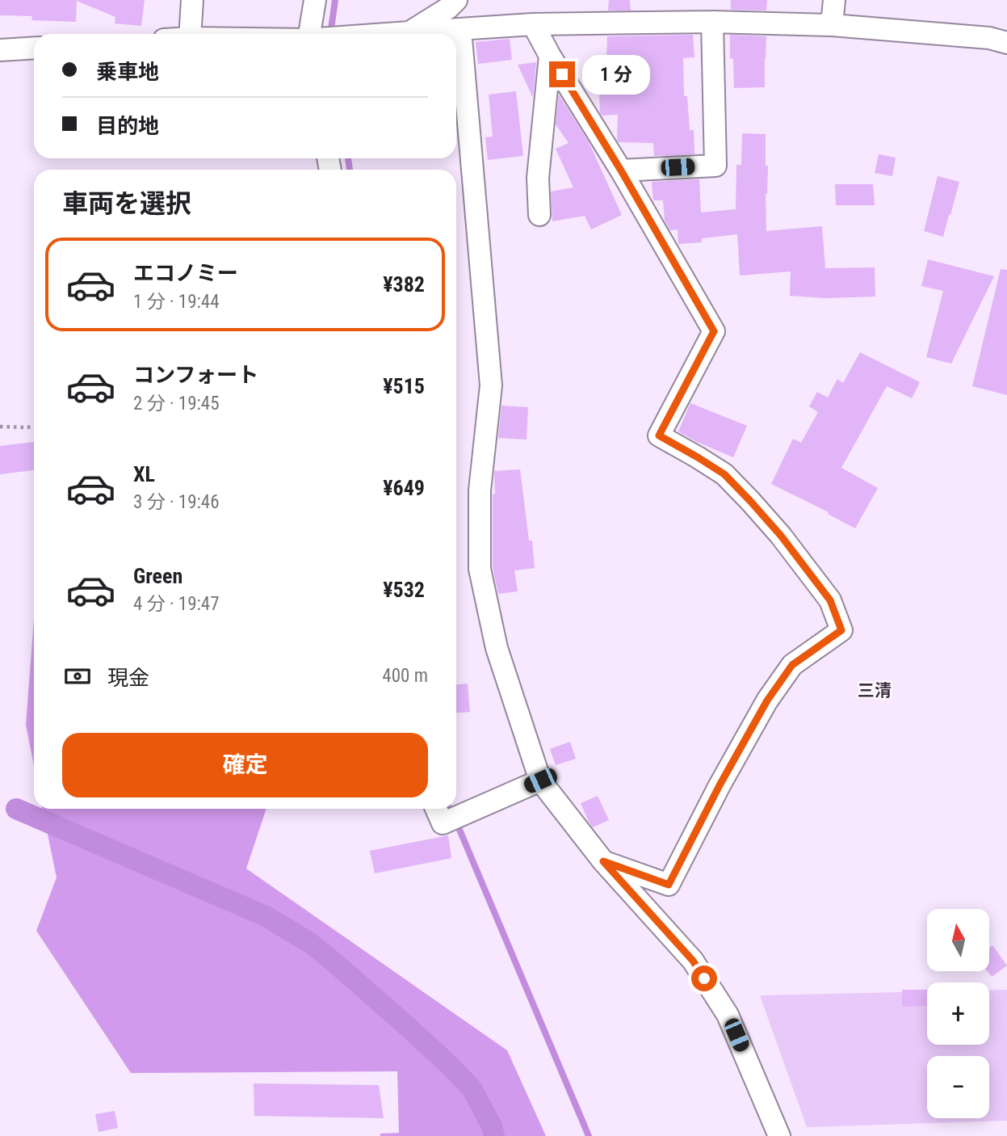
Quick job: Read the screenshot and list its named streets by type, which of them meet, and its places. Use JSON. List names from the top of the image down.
{
  "districts": ["三清"],
  "north": "top",
  "page": {
    "banner": ["乗車地", "目的地"],
    "bubble": "1 分",
    "heading": "車両を選択",
    "list": [
      {
        "name": "エコノミー",
        "note": "1 分 · 19:44",
        "value": "¥382"
      },
      {
        "name": "コンフォート",
        "note": "2 分 · 19:45",
        "value": "¥515"
      },
      {
        "name": "XL",
        "note": "3 分 · 19:46",
        "value": "¥649"
      },
      {
        "name": "Green",
        "note": "4 分 · 19:47",
        "value": "¥532"
      }
    ],
    "pay": ["現金", "400 m"],
    "buttons": "確定",
    "map_buttons": ["+", "−"]
  }
}
